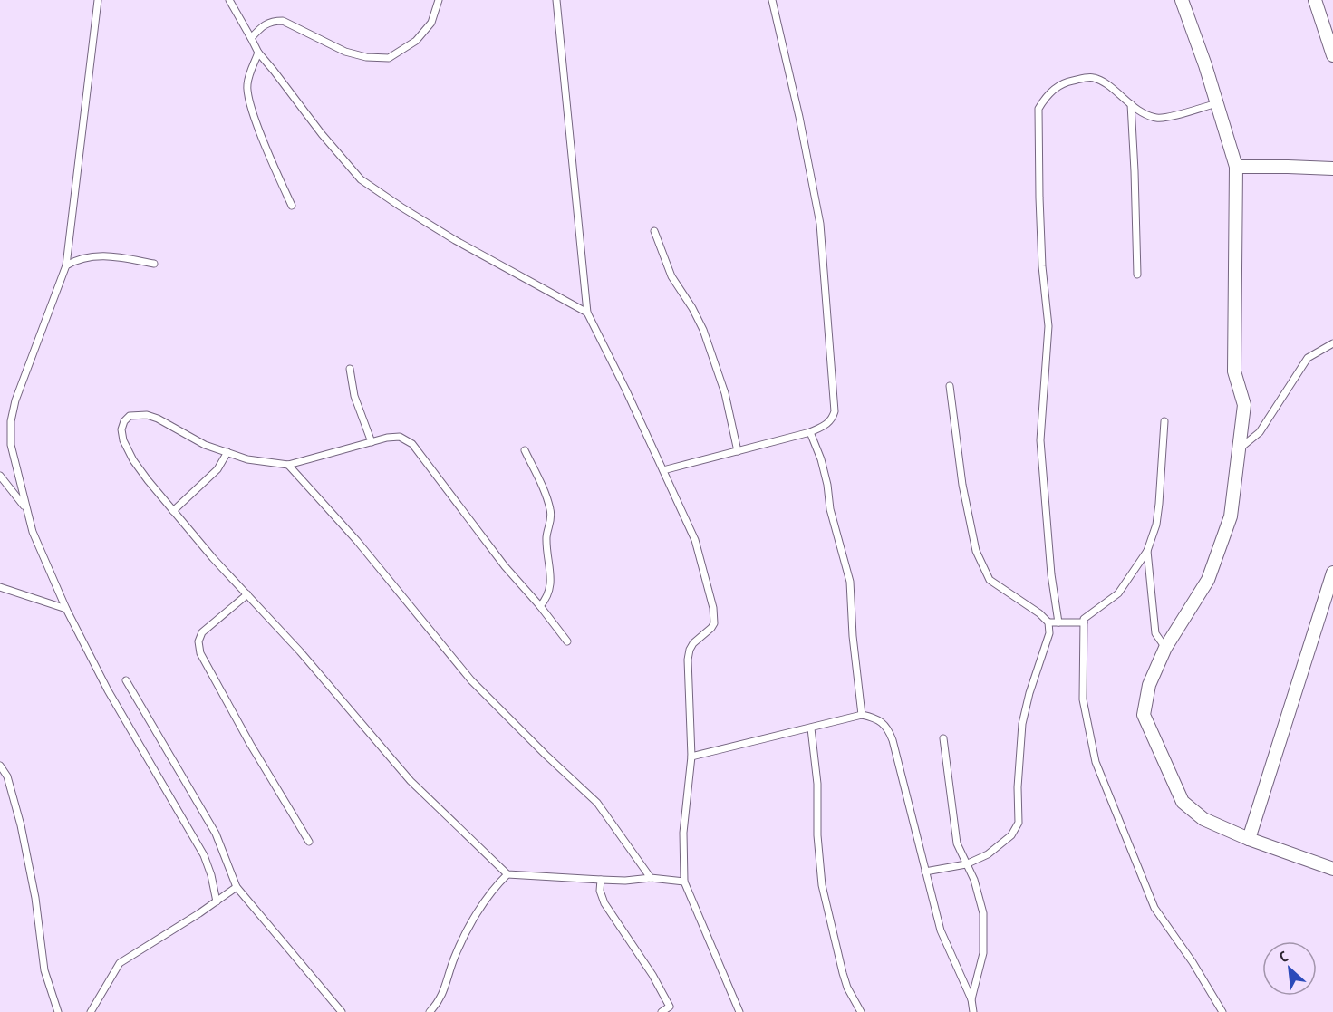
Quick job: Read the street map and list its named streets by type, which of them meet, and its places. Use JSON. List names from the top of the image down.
{
  "north": "top left"
}
